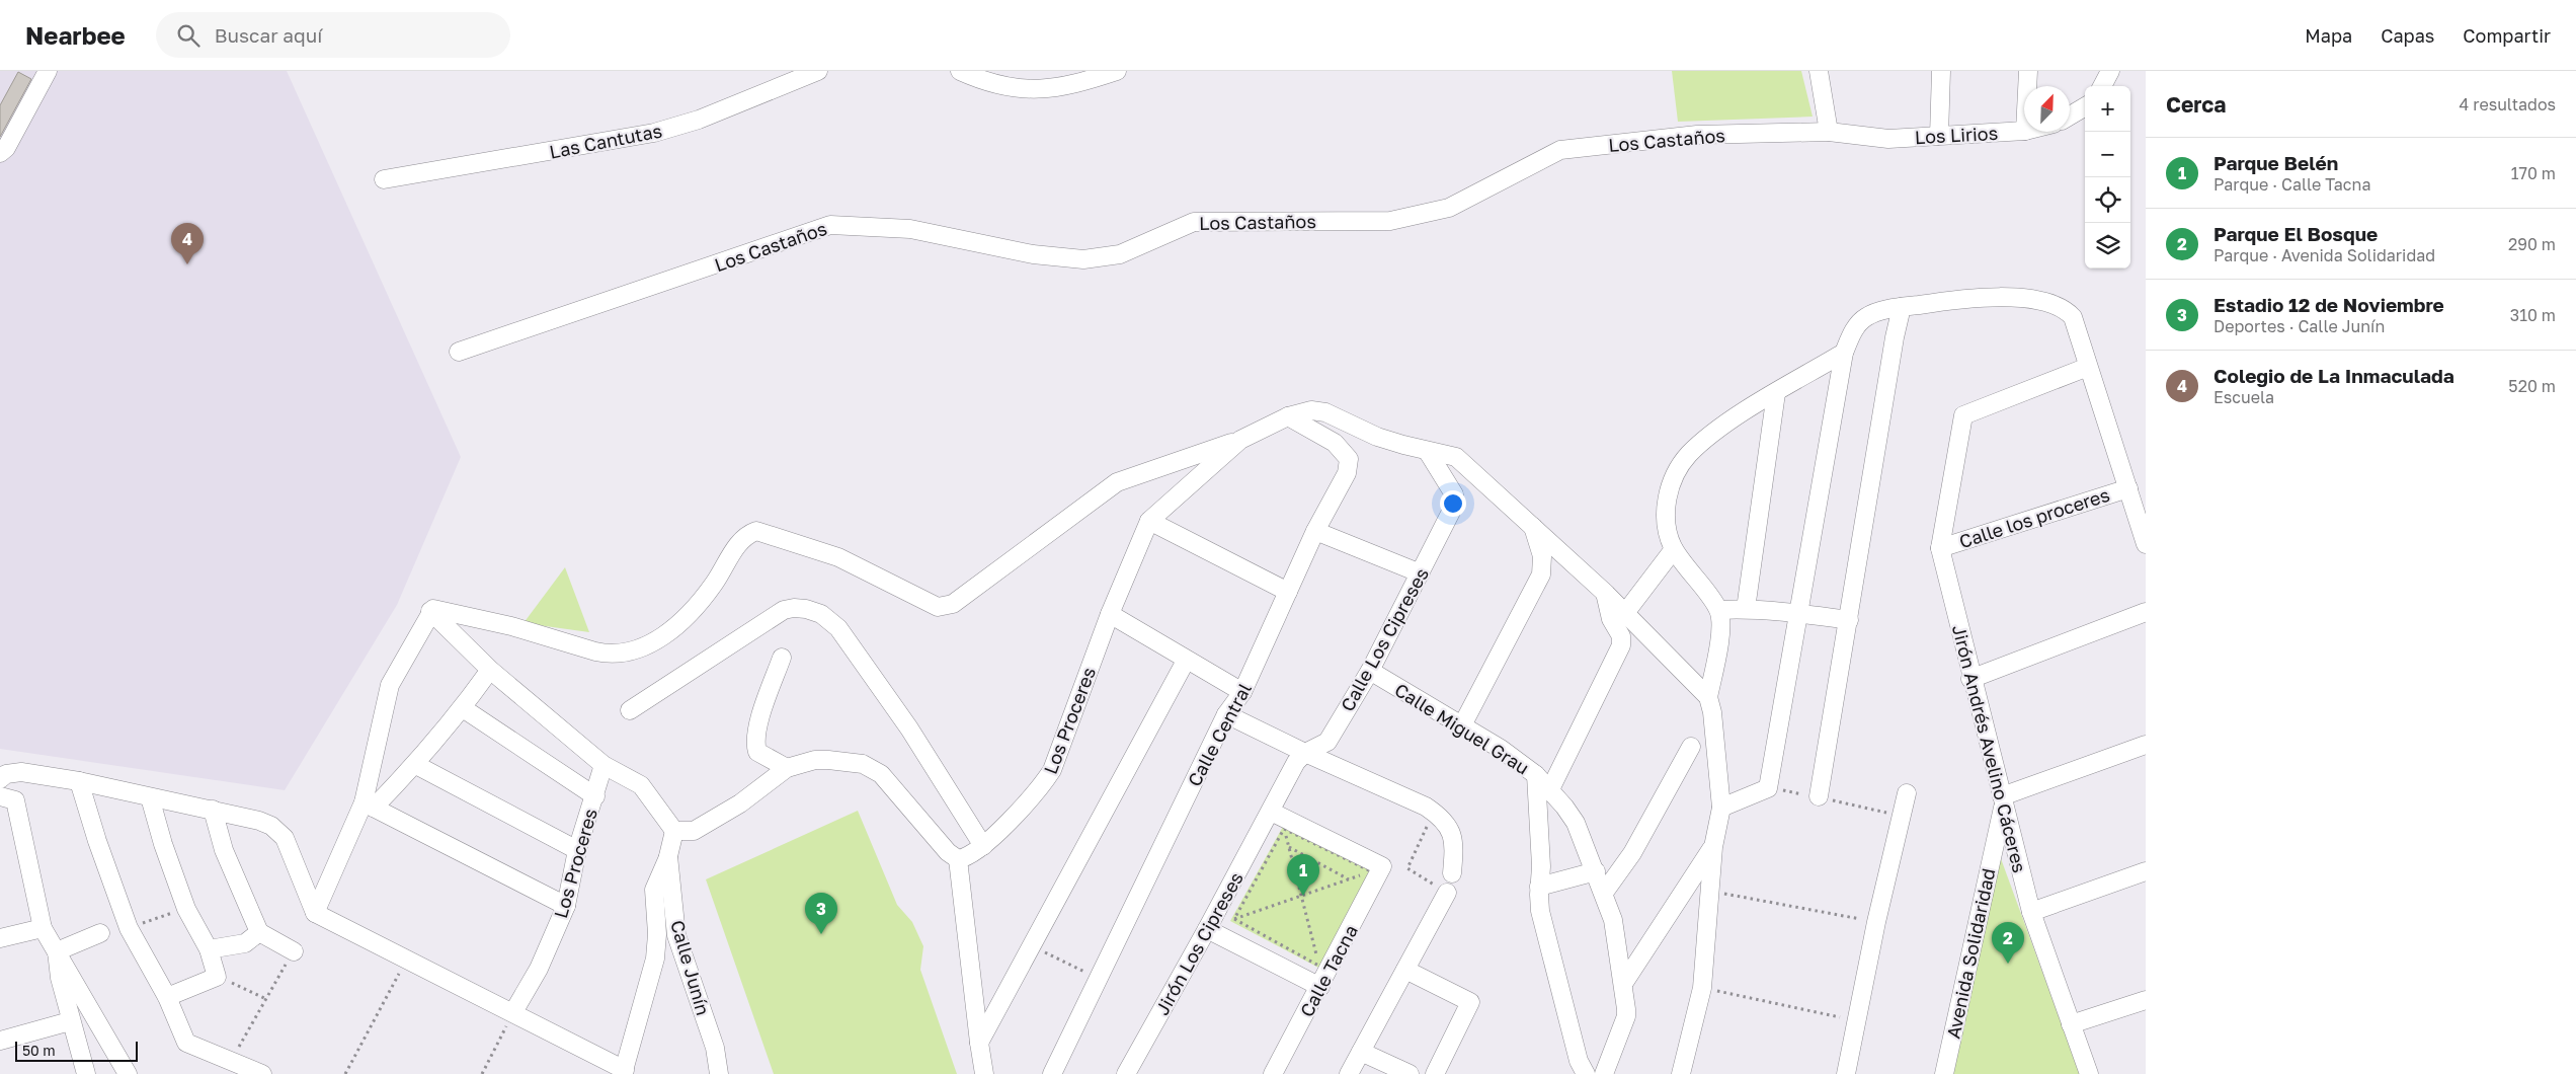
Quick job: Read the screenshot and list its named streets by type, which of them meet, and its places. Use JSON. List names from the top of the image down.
{
  "streets": {
    "street": [
      "Los Lirios",
      "Los Castaños",
      "Las Cantutas",
      "Calle los proceres",
      "Calle Los Cipreses",
      "Los Proceres",
      "Calle Miguel Grau",
      "Calle Central",
      "Jirón Andrés Avelino Cáceres",
      "Jirón Los Cipreses",
      "Avenida Solidaridad",
      "Calle Junín",
      "Calle Tacna"
    ]
  },
  "crossings": [
    ["Los Lirios", "Los Castaños"],
    ["Calle los proceres", "Jirón Andrés Avelino Cáceres"],
    ["Calle Los Cipreses", "Los Proceres"],
    ["Calle Los Cipreses", "Calle Miguel Grau"],
    ["Calle Los Cipreses", "Jirón Los Cipreses"],
    ["Los Proceres", "Calle Central"],
    ["Jirón Andrés Avelino Cáceres", "Avenida Solidaridad"]
  ],
  "scale_bar": "50 m",
  "north": "top right",
  "page": {
    "header": "Nearbee",
    "search": "Buscar aquí",
    "nav": ["Mapa", "Capas", "Compartir"],
    "heading": ["Cerca", "4 resultados"],
    "map_buttons": ["+", "−"],
    "list": [
      {
        "mark": "1",
        "name": "Parque Belén",
        "note": "Parque · Calle Tacna",
        "value": "170 m"
      },
      {
        "mark": "2",
        "name": "Parque El Bosque",
        "note": "Parque · Avenida Solidaridad",
        "value": "290 m"
      },
      {
        "mark": "3",
        "name": "Estadio 12 de Noviembre",
        "note": "Deportes · Calle Junín",
        "value": "310 m"
      },
      {
        "mark": "4",
        "name": "Colegio de La Inmaculada",
        "note": "Escuela",
        "value": "520 m"
      }
    ],
    "pins": [
      "4",
      "1",
      "3",
      "2"
    ],
    "scale": "50 m"
  }
}
